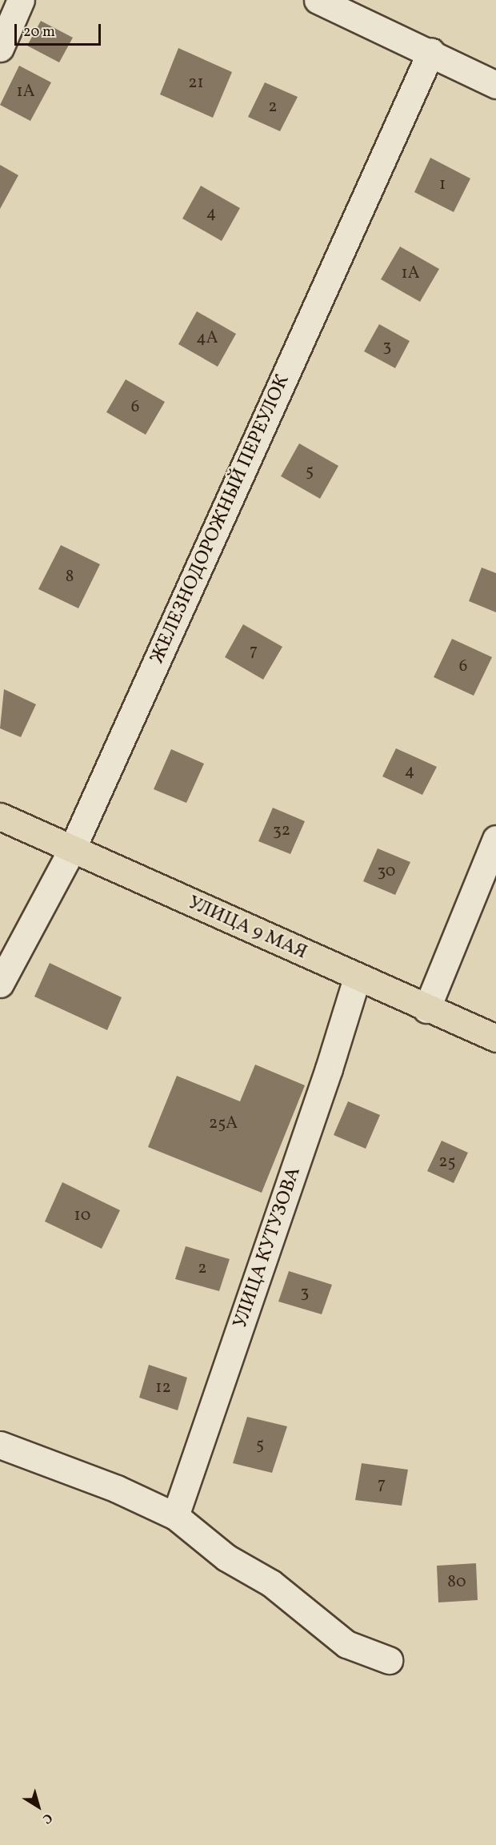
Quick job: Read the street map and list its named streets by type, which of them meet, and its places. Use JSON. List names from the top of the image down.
{
  "streets": {
    "main road": ["УЛИЦА 9 МАЯ"],
    "street": ["ЖЕЛЕЗНОДОРОЖНЫЙ ПЕРЕУЛОК", "УЛИЦА КУТУЗОВА"]
  },
  "crossings": [
    ["ЖЕЛЕЗНОДОРОЖНЫЙ ПЕРЕУЛОК", "УЛИЦА 9 МАЯ"],
    ["УЛИЦА 9 МАЯ", "УЛИЦА КУТУЗОВА"]
  ],
  "house_numbers": [
    "21",
    "1А",
    "2",
    "1",
    "4",
    "1А",
    "4А",
    "3",
    "6",
    "5",
    "8",
    "7",
    "6",
    "4",
    "32",
    "30",
    "25А",
    "25",
    "10",
    "2",
    "3",
    "12",
    "5",
    "7",
    "80"
  ],
  "scale_bar": "20 m",
  "north": "bottom right"
}
